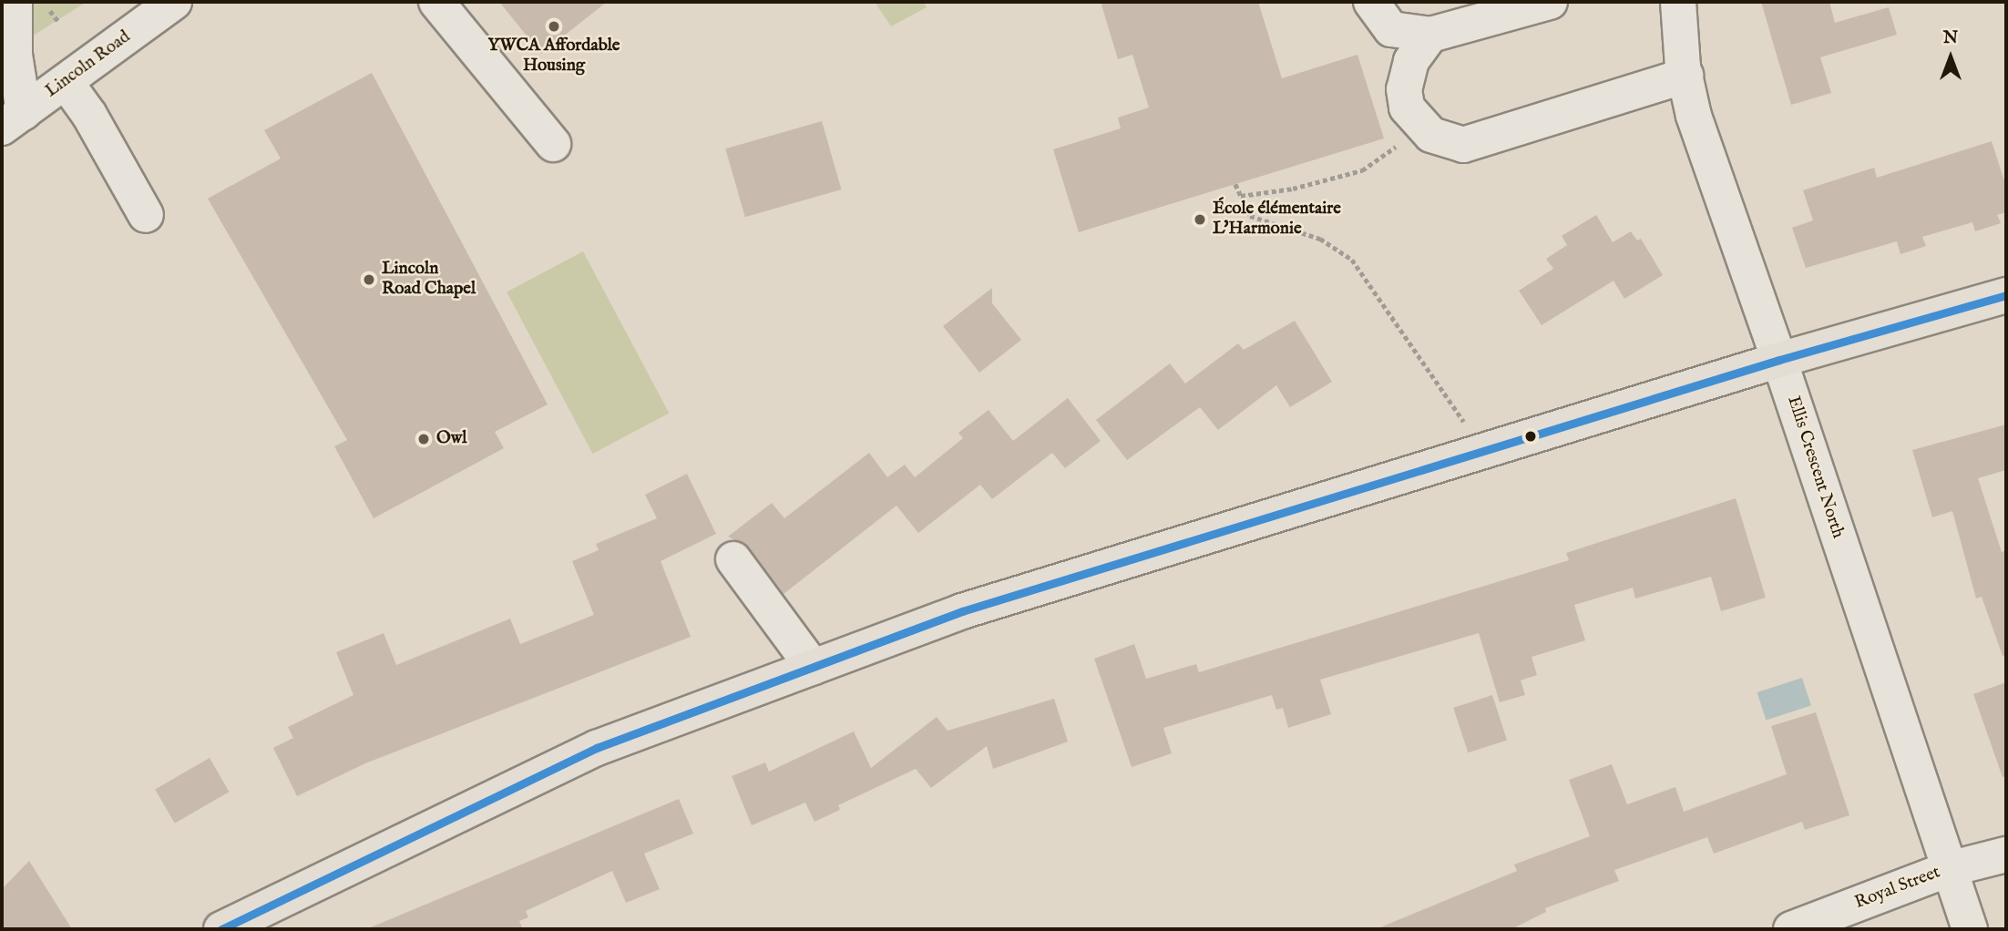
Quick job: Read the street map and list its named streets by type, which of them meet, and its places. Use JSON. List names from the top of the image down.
{
  "streets": {
    "street": ["Lincoln Road", "Ellis Crescent North", "Royal Street"]
  },
  "crossings": [
    ["Ellis Crescent North", "Royal Street"]
  ],
  "places": [
    "YWCA Affordable Housing",
    "École élémentaire L'Harmonie",
    "Lincoln Road Chapel",
    "Owl"
  ],
  "north": "top"
}
